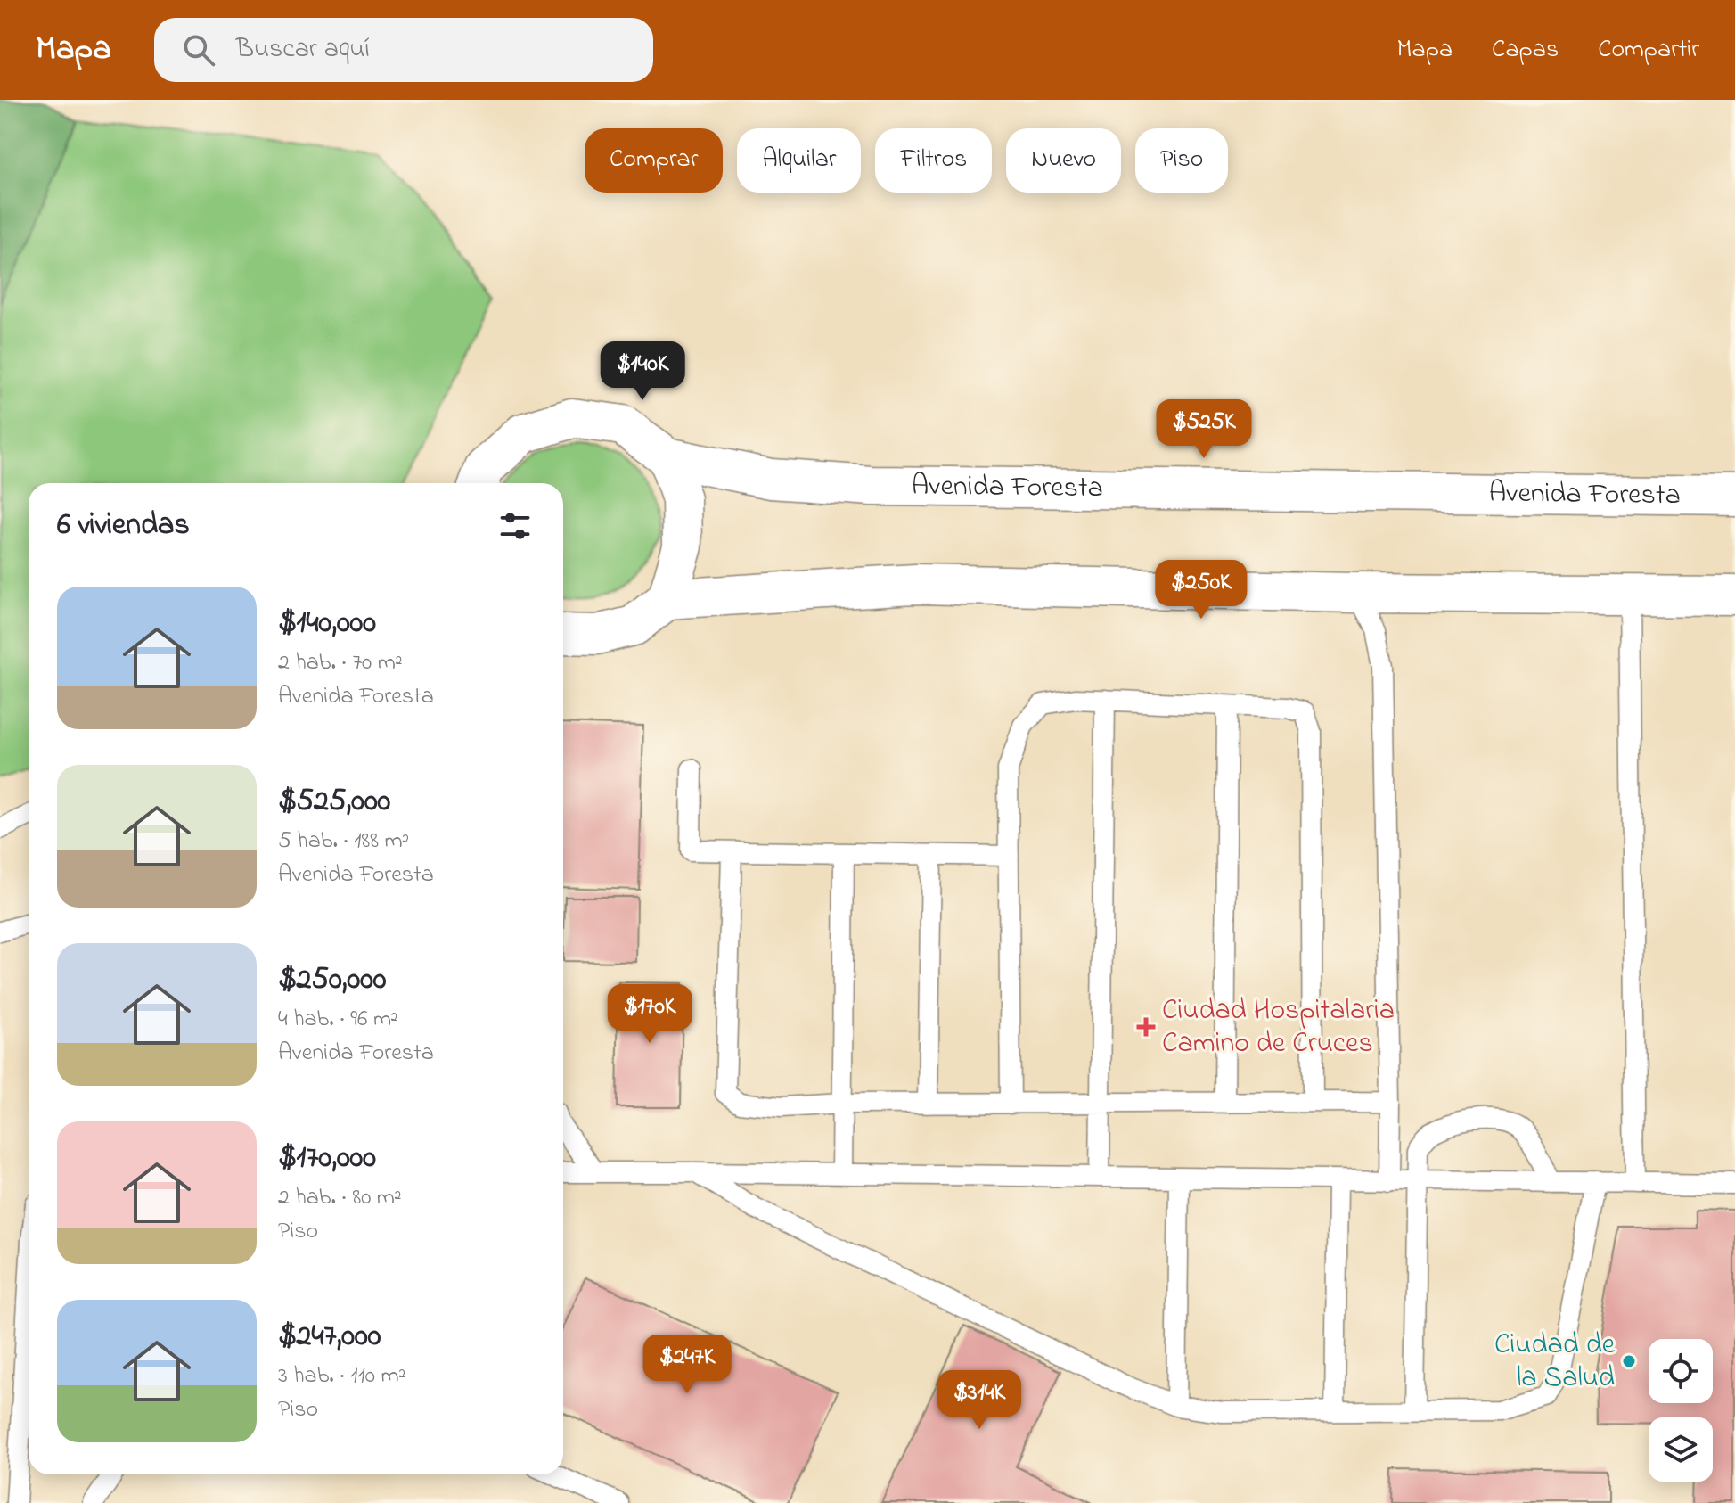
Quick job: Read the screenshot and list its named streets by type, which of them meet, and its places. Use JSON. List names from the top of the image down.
{
  "streets": {
    "street": ["Avenida Foresta"]
  },
  "places": {
    "health": ["Ciudad Hospitalaria Camino de Cruces"],
    "other": ["Ciudad de la Salud"]
  },
  "page": {
    "header": "Mapa",
    "search": "Buscar aquí",
    "nav": ["Mapa", "Capas", "Compartir"],
    "chip": [
      "Comprar",
      "Alquilar",
      "Filtros",
      "Nuevo",
      "Piso"
    ],
    "price": [
      "$140K",
      "$525K",
      "$250K",
      "$170K",
      "$247K",
      "$314K"
    ],
    "heading": "6 viviendas",
    "list": [
      {
        "name": "$140,000",
        "note": "2 hab. · 70 m² · Avenida Foresta"
      },
      {
        "name": "$525,000",
        "note": "5 hab. · 188 m² · Avenida Foresta"
      },
      {
        "name": "$250,000",
        "note": "4 hab. · 96 m² · Avenida Foresta"
      },
      {
        "name": "$170,000",
        "note": "2 hab. · 80 m² · Piso"
      },
      {
        "name": "$247,000",
        "note": "3 hab. · 110 m² · Piso"
      }
    ]
  }
}
